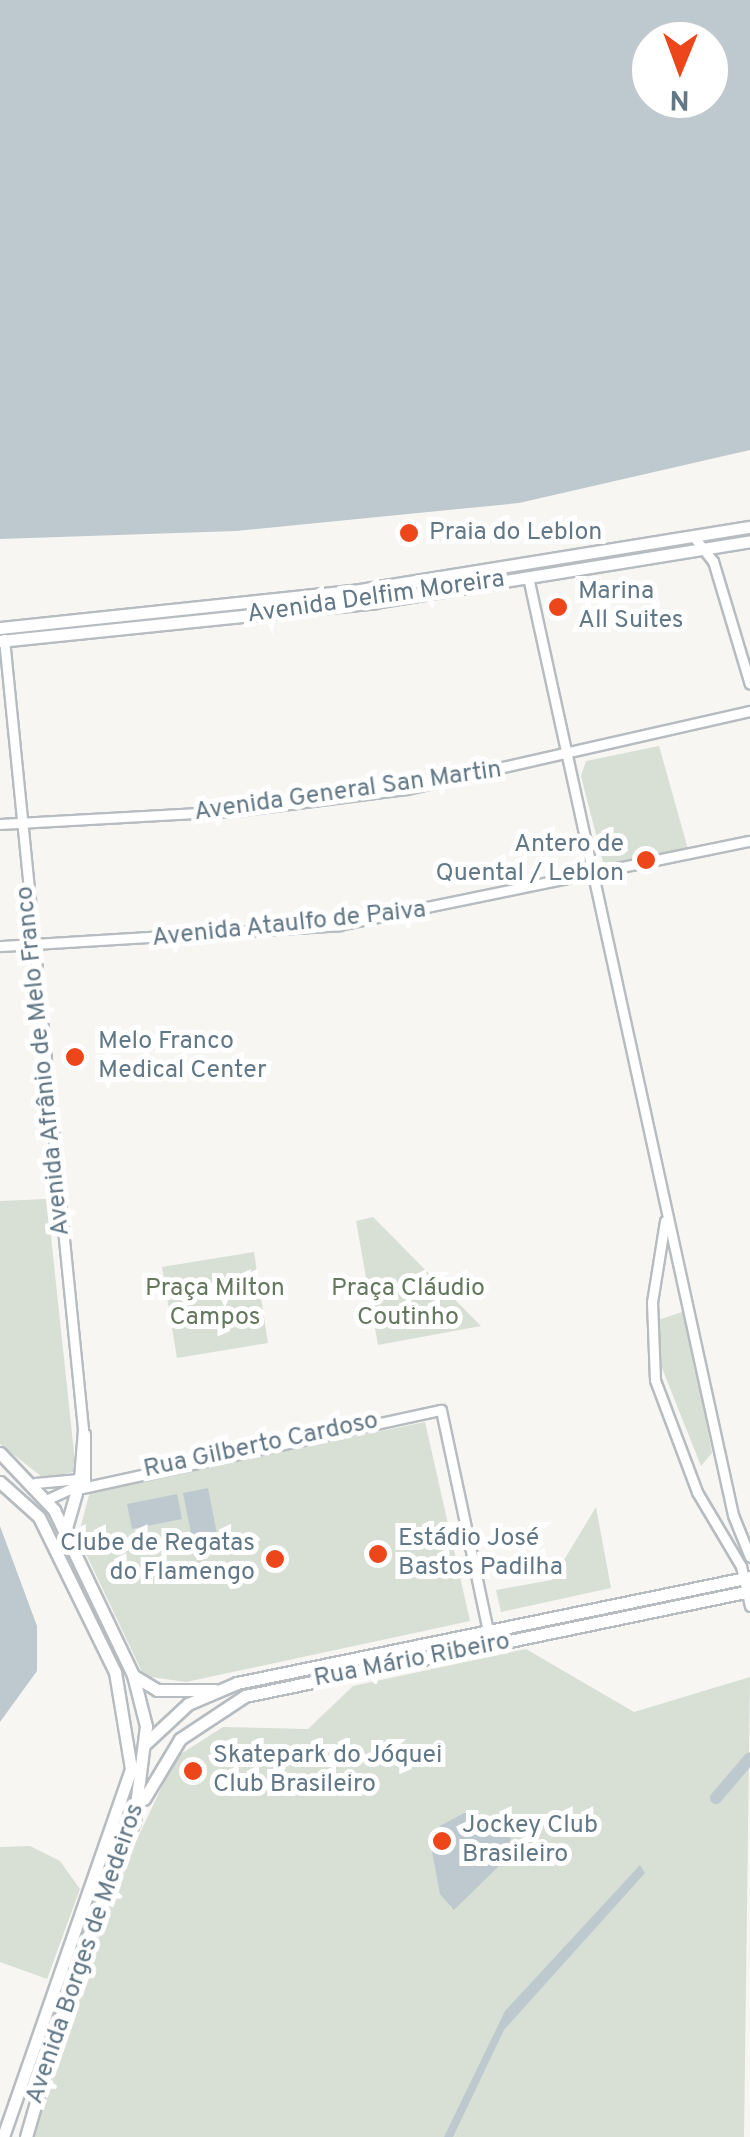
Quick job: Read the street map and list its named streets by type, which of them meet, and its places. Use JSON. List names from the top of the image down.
{
  "streets": {
    "highway": ["Avenida Delfim Moreira", "Rua Mário Ribeiro", "Avenida Borges de Medeiros"],
    "main road": [
      "Avenida General San Martin",
      "Avenida Ataulfo de Paiva",
      "Avenida Afrânio de Melo Franco",
      "Rua Gilberto Cardoso"
    ]
  },
  "crossings": [
    ["Avenida Delfim Moreira", "Avenida Afrânio de Melo Franco"],
    ["Avenida General San Martin", "Avenida Afrânio de Melo Franco"],
    ["Avenida Ataulfo de Paiva", "Avenida Afrânio de Melo Franco"],
    ["Avenida Afrânio de Melo Franco", "Rua Gilberto Cardoso"],
    ["Avenida Afrânio de Melo Franco", "Avenida Borges de Medeiros"],
    ["Rua Gilberto Cardoso", "Rua Mário Ribeiro"],
    ["Rua Mário Ribeiro", "Avenida Borges de Medeiros"]
  ],
  "parks": ["Praça Milton Campos", "Praça Cláudio Coutinho"],
  "places": [
    "Praia do Leblon",
    "Marina All Suites",
    "Antero de Quental / Leblon",
    "Melo Franco Medical Center",
    "Estádio José Bastos Padilha",
    "Clube de Regatas do Flamengo",
    "Skatepark do Jóquei Club Brasileiro",
    "Jockey Club Brasileiro"
  ],
  "north": "bottom"
}
